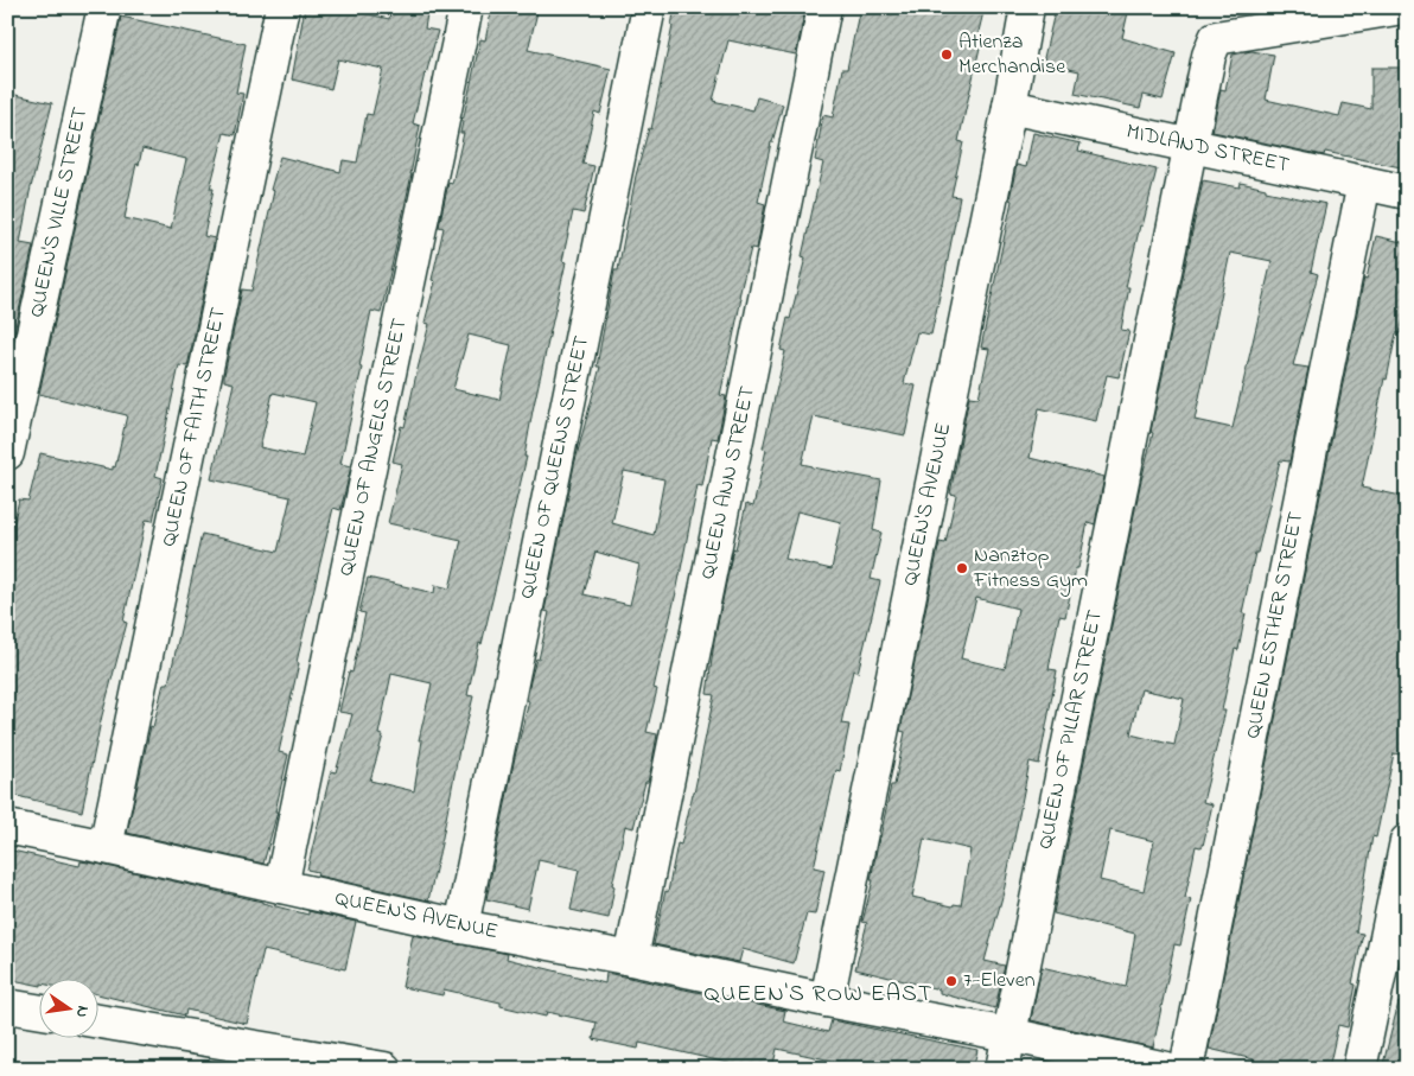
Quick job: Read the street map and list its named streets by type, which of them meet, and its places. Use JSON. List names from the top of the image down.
{
  "streets": {
    "street": [
      "MIDLAND STREET",
      "QUEEN'S VILLE STREET",
      "QUEEN OF FAITH STREET",
      "QUEEN OF ANGELS STREET",
      "QUEEN OF QUEENS STREET",
      "QUEEN ANN STREET",
      "QUEEN'S AVENUE",
      "QUEEN ESTHER STREET",
      "QUEEN OF PILLAR STREET"
    ]
  },
  "crossings": [
    ["MIDLAND STREET", "QUEEN'S AVENUE"],
    ["MIDLAND STREET", "QUEEN ESTHER STREET"],
    ["MIDLAND STREET", "QUEEN OF PILLAR STREET"],
    ["QUEEN OF FAITH STREET", "QUEEN'S AVENUE"],
    ["QUEEN OF ANGELS STREET", "QUEEN'S AVENUE"],
    ["QUEEN OF QUEENS STREET", "QUEEN'S AVENUE"],
    ["QUEEN ANN STREET", "QUEEN'S AVENUE"],
    ["QUEEN'S AVENUE", "QUEEN OF PILLAR STREET"]
  ],
  "districts": ["QUEEN'S ROW EAST"],
  "places": ["Atienza Merchandise", "Nanztop Fitness Gym", "7-Eleven"],
  "north": "right"
}
